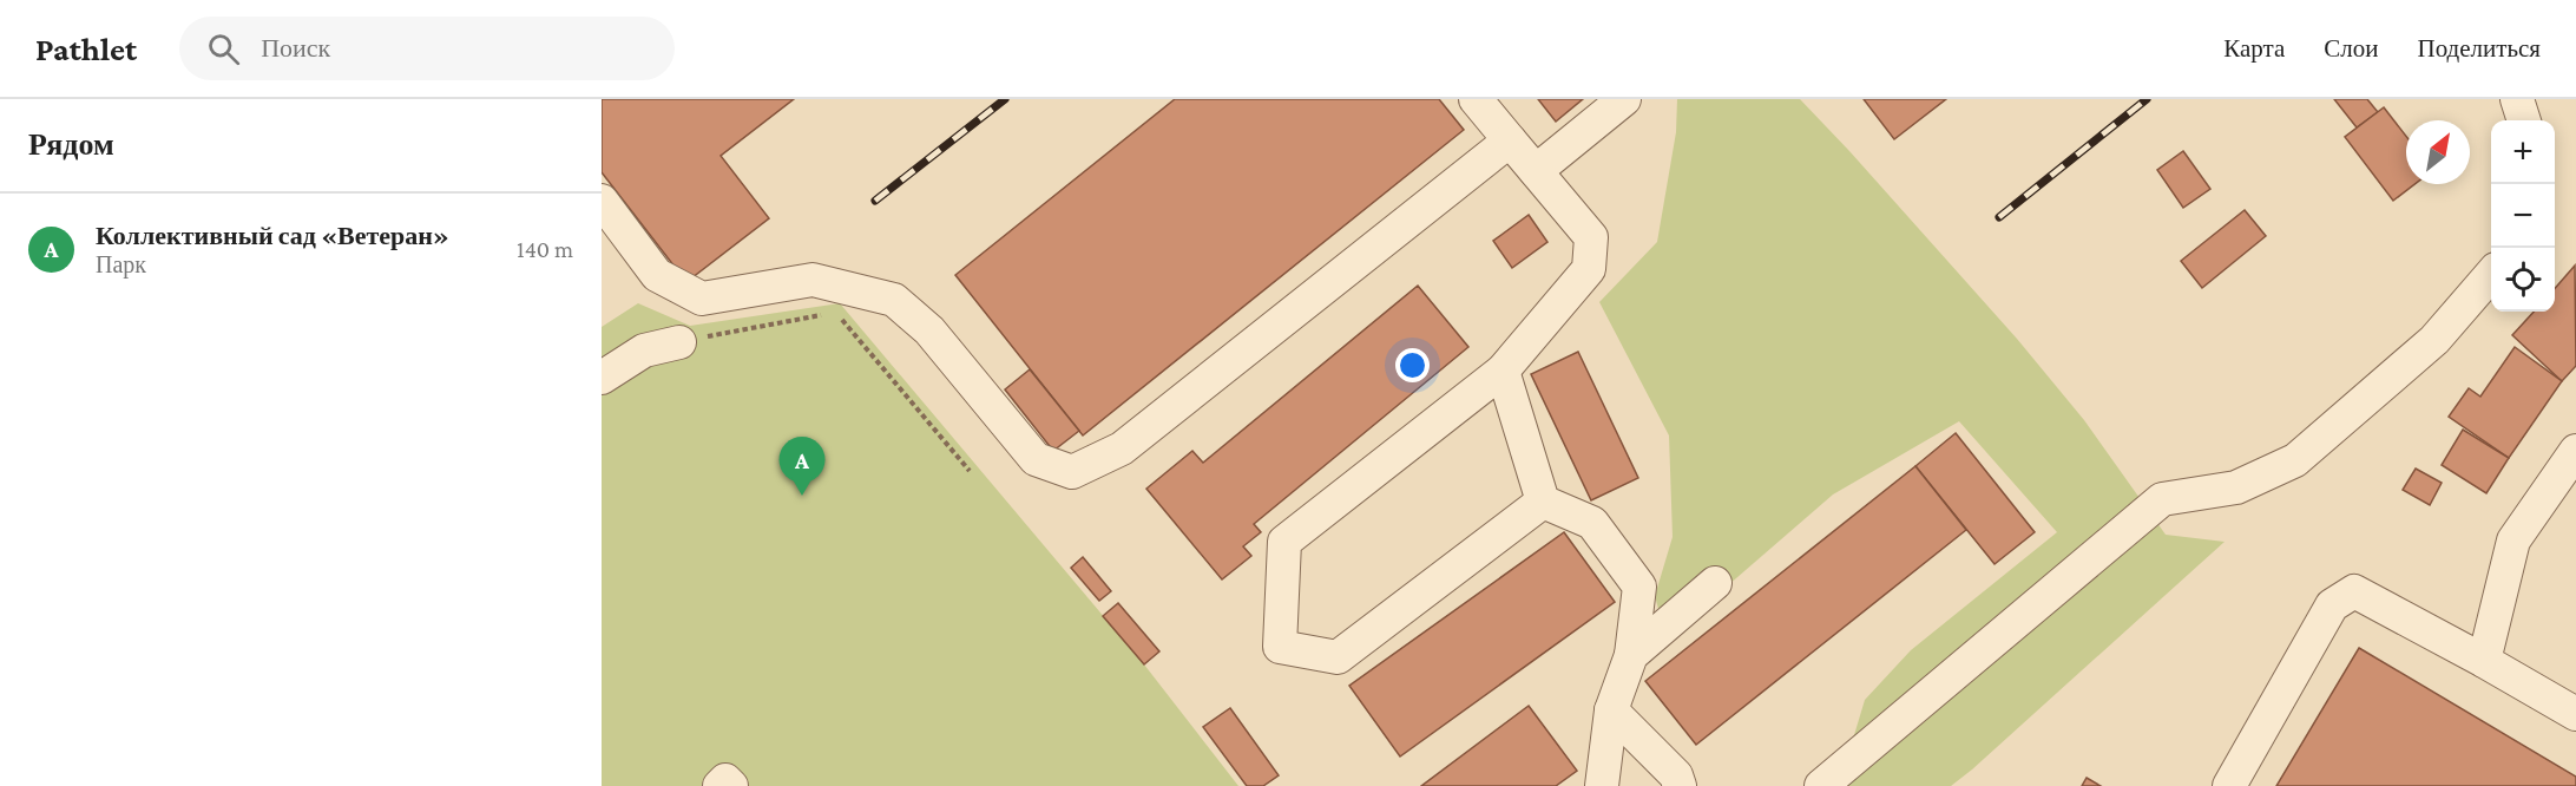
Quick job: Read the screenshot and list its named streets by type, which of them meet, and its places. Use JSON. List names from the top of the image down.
{
  "north": "top right",
  "page": {
    "header": "Pathlet",
    "search": "Поиск",
    "nav": ["Карта", "Слои", "Поделиться"],
    "heading": "Рядом",
    "map_buttons": ["+", "−"],
    "list": [
      {
        "mark": "A",
        "name": "Коллективный сад «Ветеран»",
        "note": "Парк",
        "value": "140 m"
      }
    ],
    "pins": "A"
  }
}
